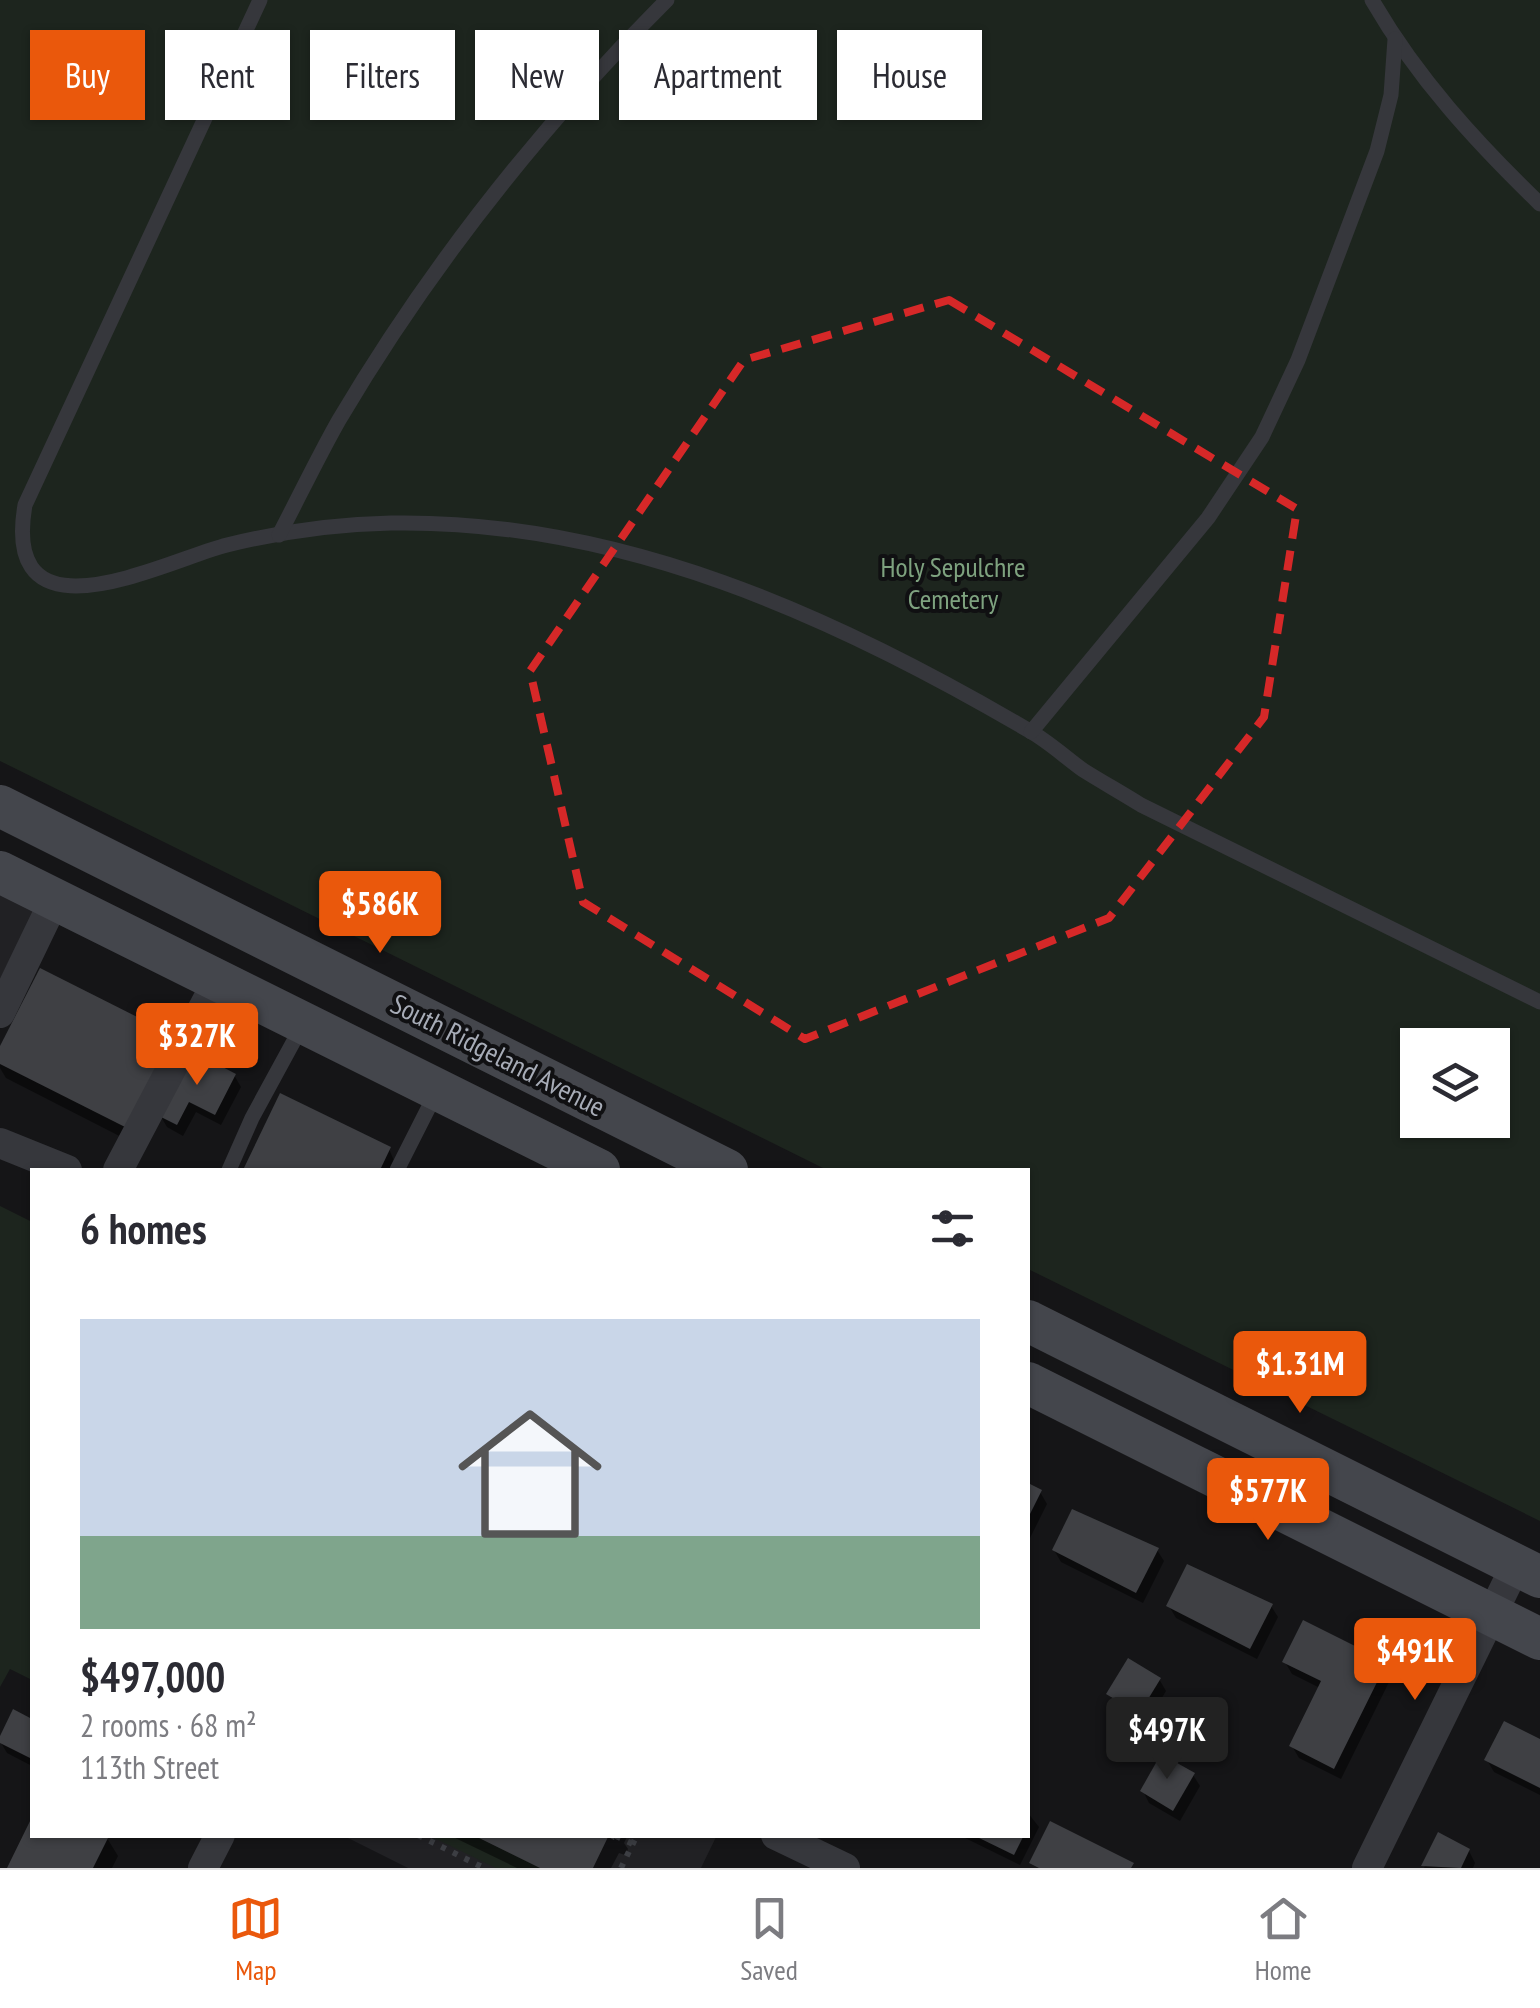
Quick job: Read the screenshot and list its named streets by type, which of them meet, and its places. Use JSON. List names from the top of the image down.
{
  "streets": {
    "main road": ["South Ridgeland Avenue"]
  },
  "parks": ["Holy Sepulchre Cemetery"],
  "page": {
    "chip": [
      "Buy",
      "Rent",
      "Filters",
      "New",
      "Apartment",
      "House"
    ],
    "price": [
      "$586K",
      "$327K",
      "$1.31M",
      "$577K",
      "$491K",
      "$497K"
    ],
    "heading": "6 homes",
    "list": [
      {
        "name": "$497,000",
        "note": "2 rooms · 68 m² · 113th Street"
      }
    ],
    "tabs": ["Map", "Saved", "Home"]
  }
}
